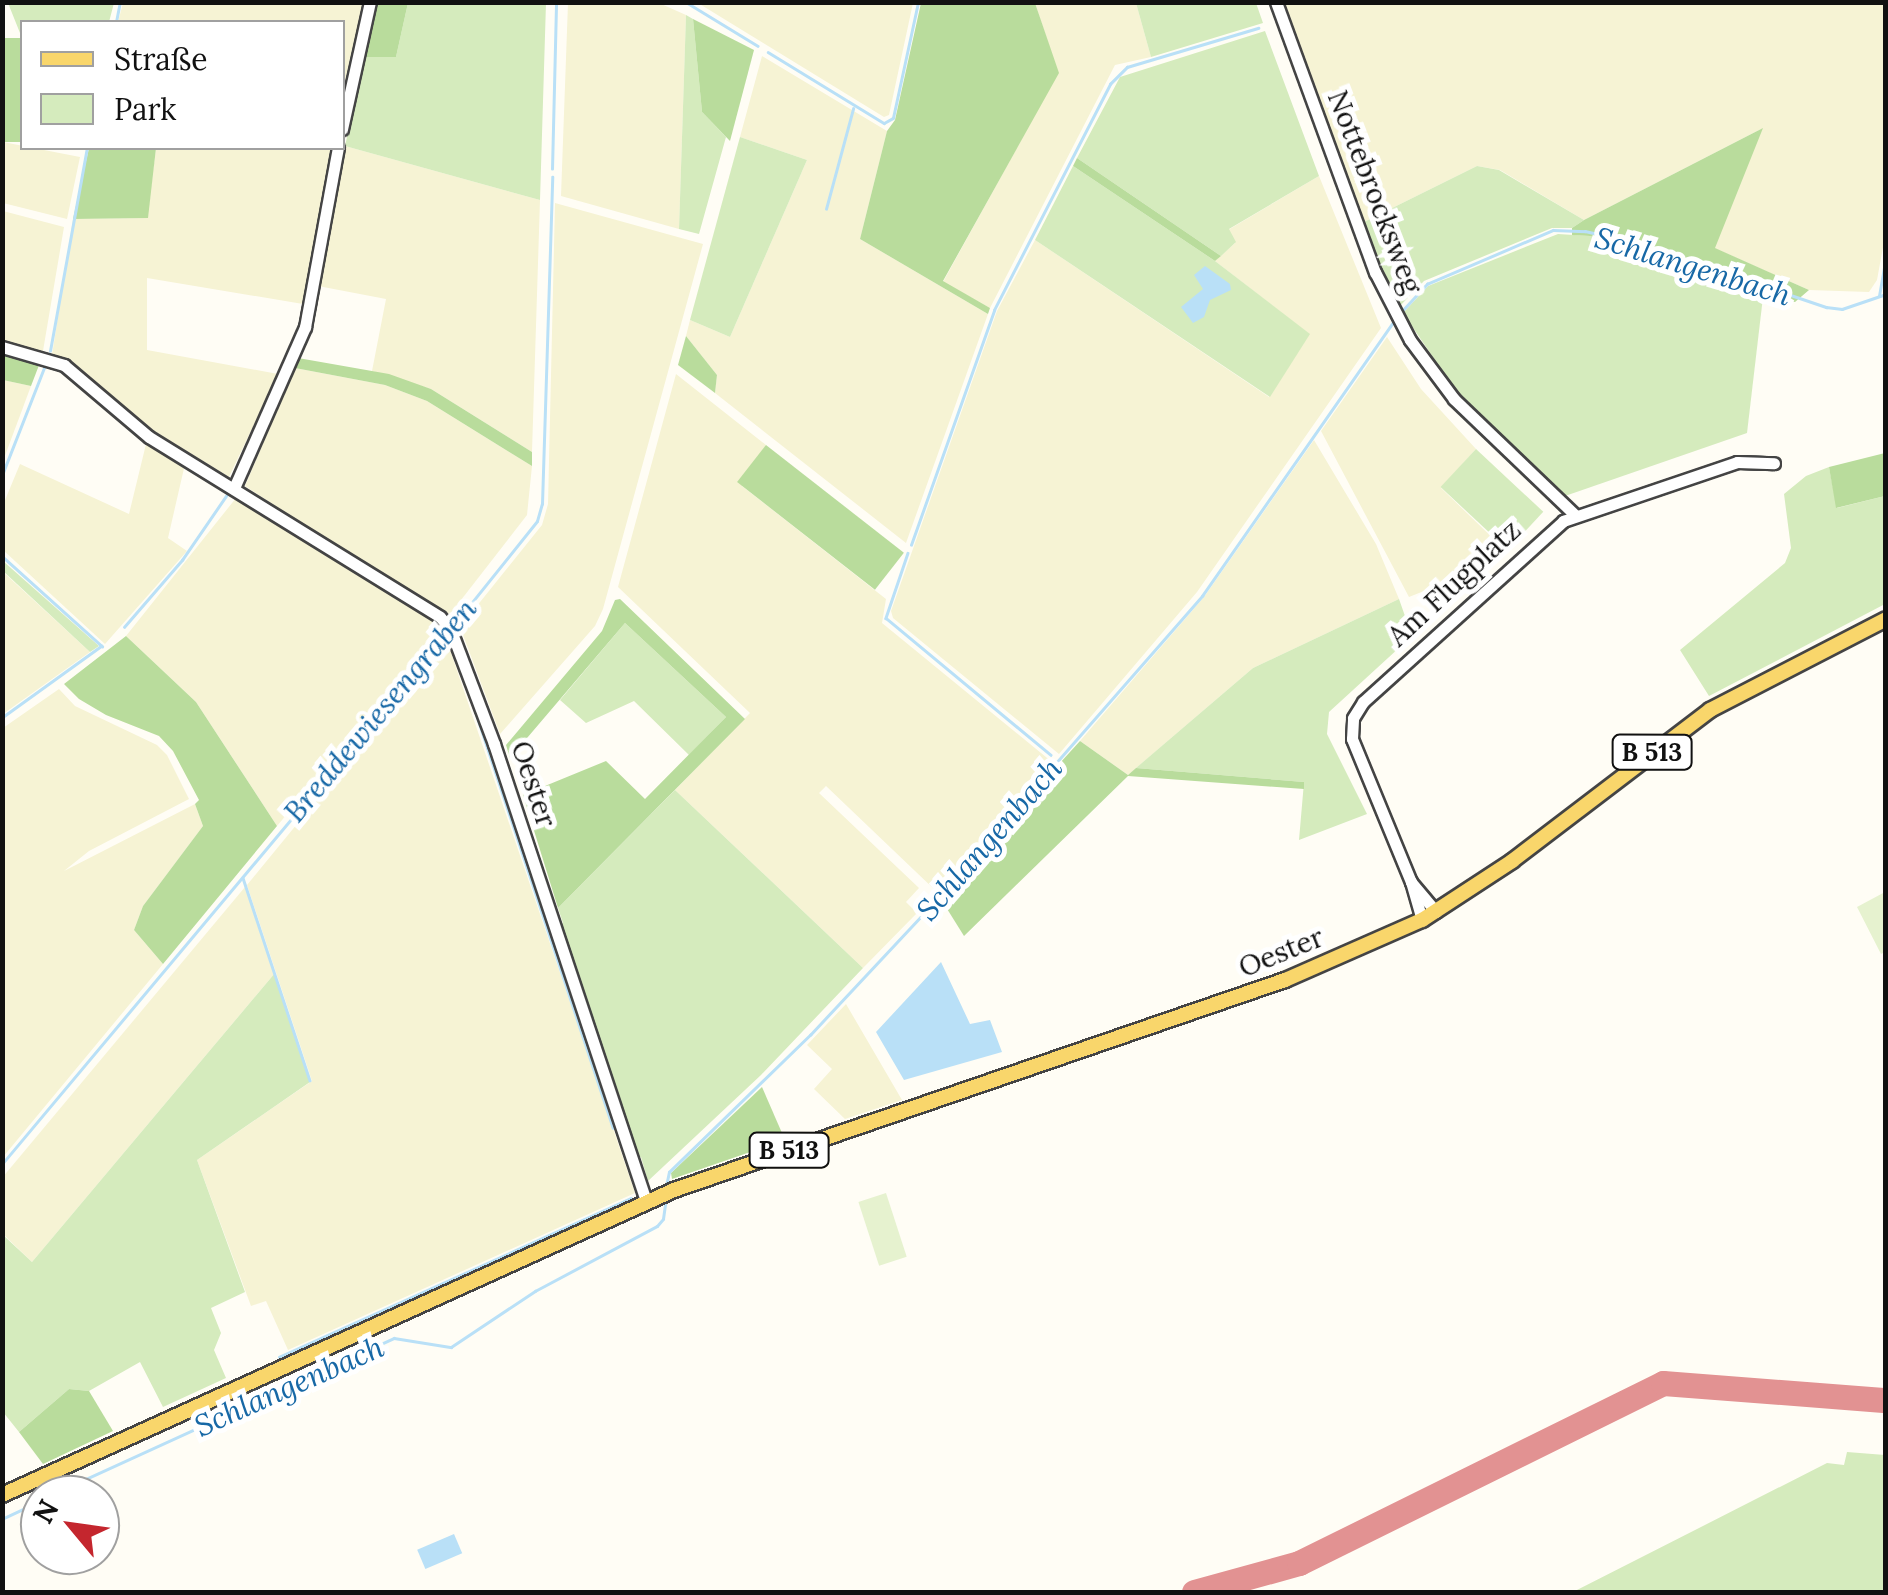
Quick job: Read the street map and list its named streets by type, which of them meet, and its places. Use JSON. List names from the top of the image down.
{
  "streets": {
    "main road": ["B 513", "Oester"],
    "street": ["Nottebrocksweg", "Am Flugplatz"]
  },
  "crossings": [
    ["Nottebrocksweg", "Am Flugplatz"],
    ["Am Flugplatz", "B 513"],
    ["Am Flugplatz", "Oester"],
    ["B 513", "Oester"]
  ],
  "water": ["Schlangenbach", "Breddewiesengraben"],
  "legend": ["Straße", "Park"],
  "north": "top left"
}
